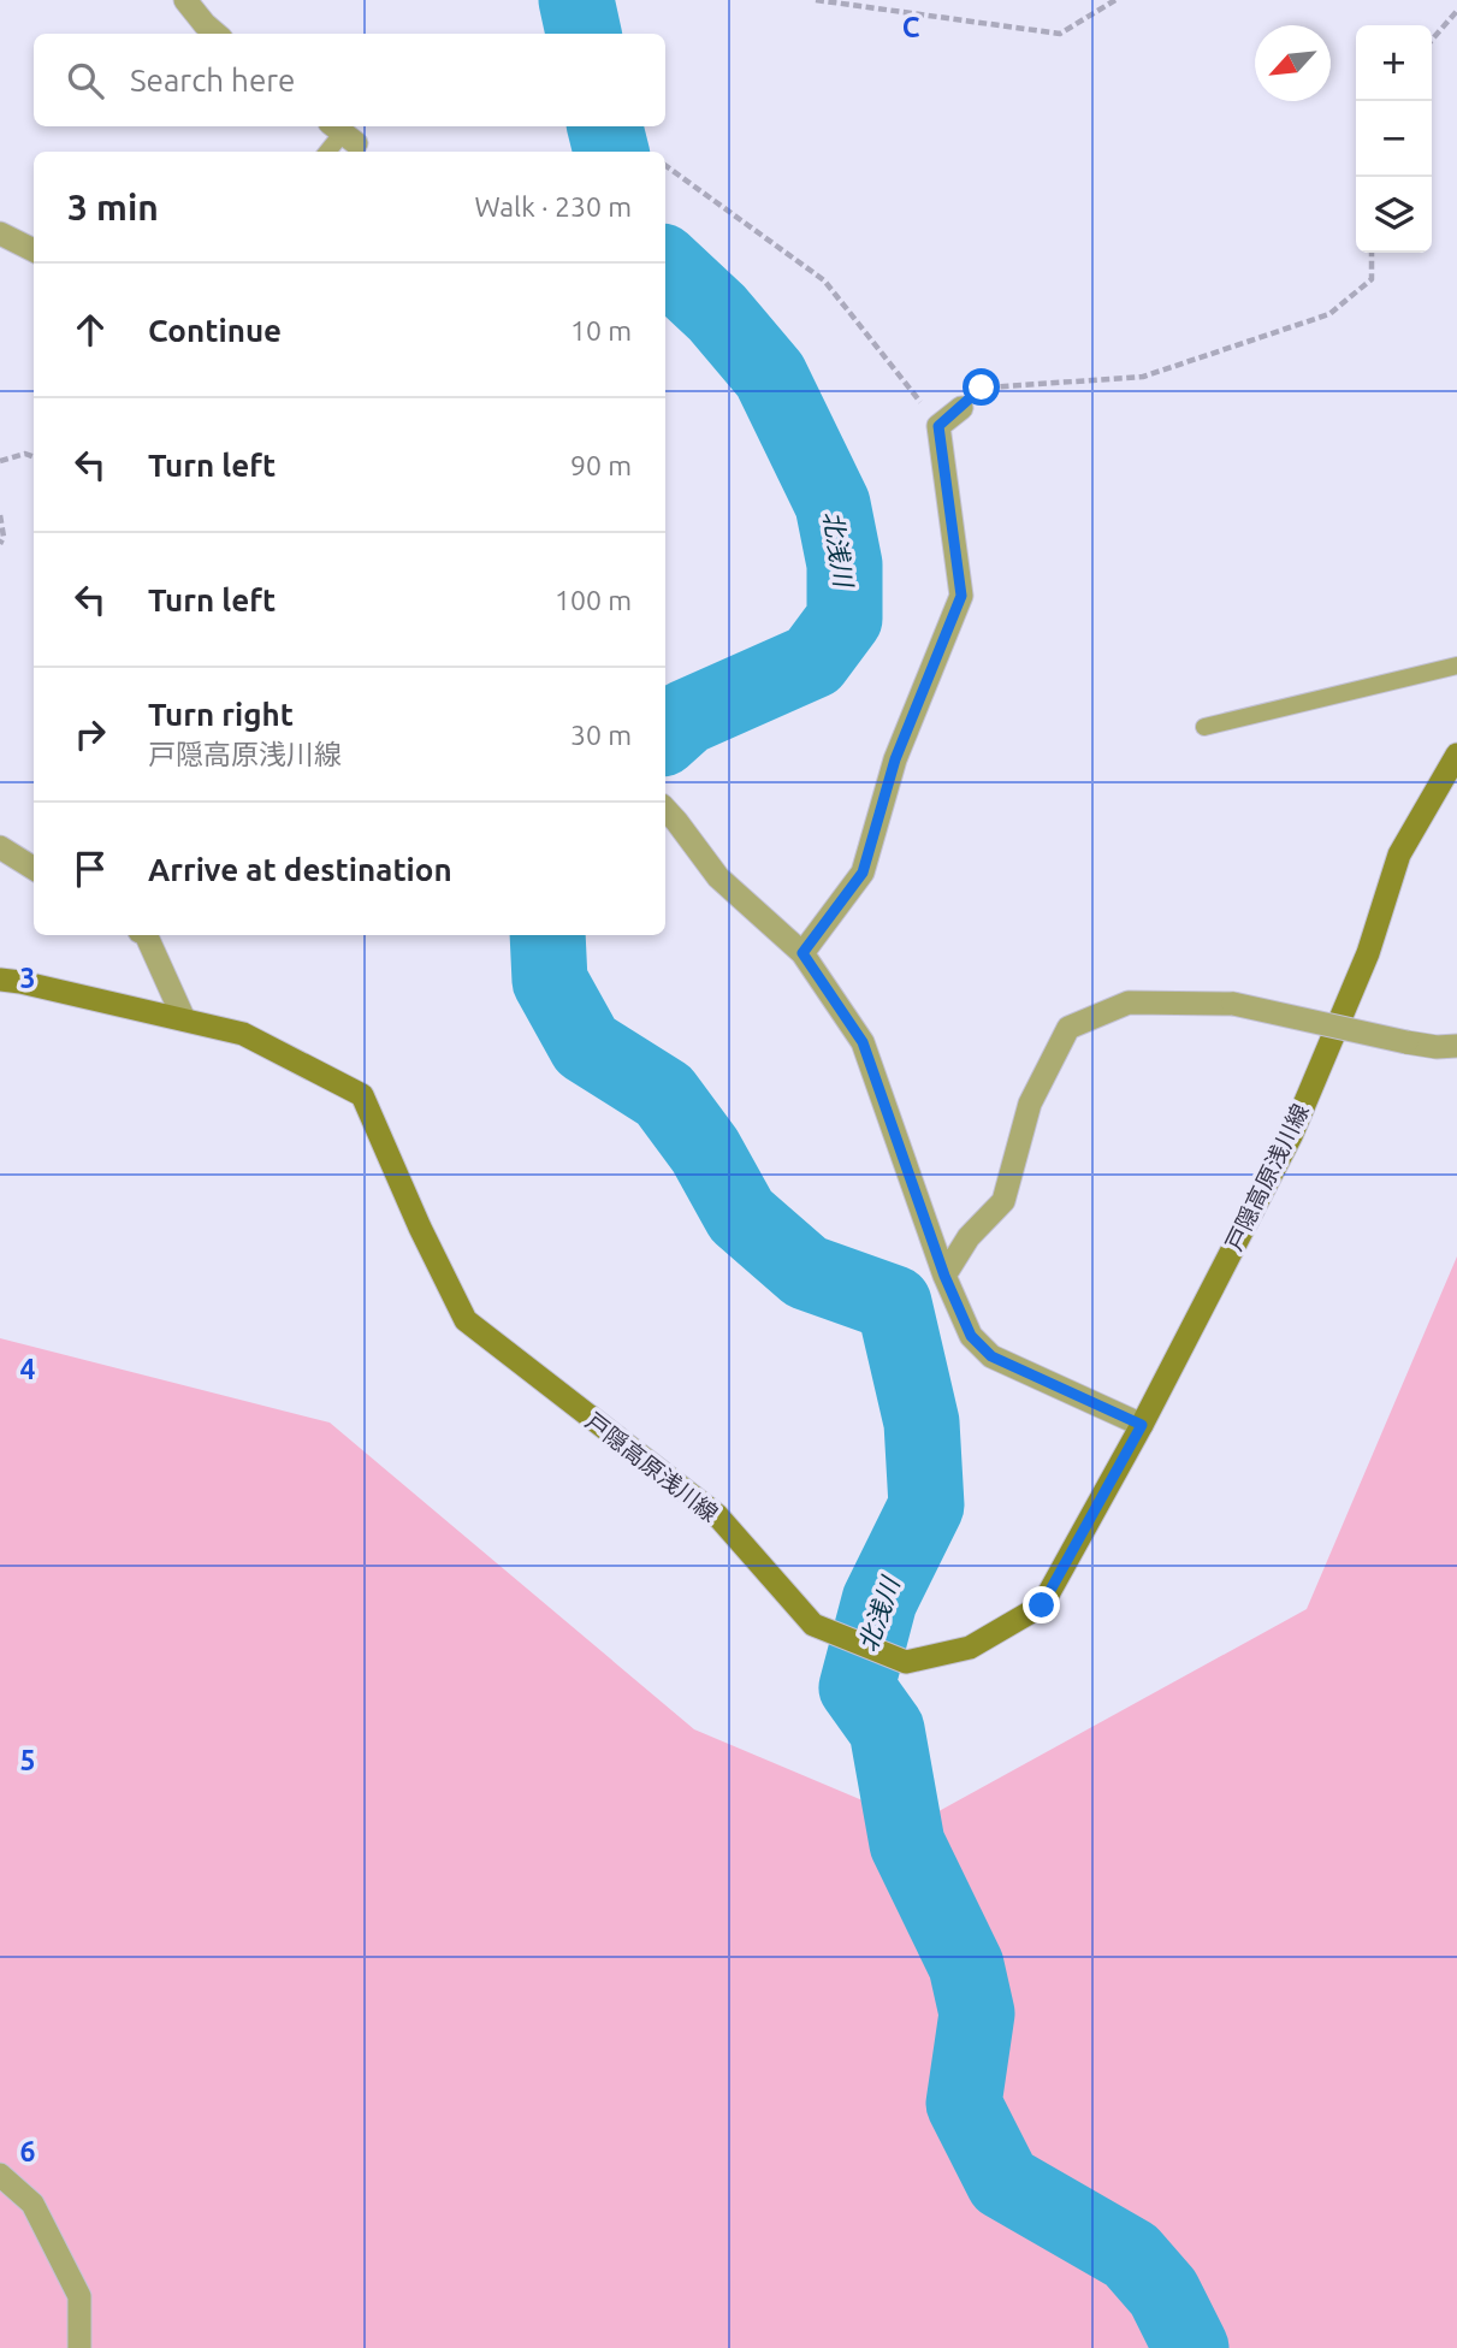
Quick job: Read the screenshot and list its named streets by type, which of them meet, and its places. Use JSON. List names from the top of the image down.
{
  "streets": {
    "main road": ["戸隠高原浅川線"]
  },
  "water": ["北浅川"],
  "north": "bottom left",
  "page": {
    "map_buttons": ["+", "−"],
    "search": "Search here",
    "heading": ["3 min", "Walk · 230 m"],
    "list": [
      ["Continue", "10 m"],
      ["Turn left", "90 m"],
      ["Turn left", "100 m"],
      ["Turn right", "戸隠高原浅川線", "30 m"],
      "Arrive at destination"
    ]
  },
  "grid": {
    "columns": ["C"],
    "rows": [
      "3",
      "4",
      "5",
      "6"
    ]
  }
}
